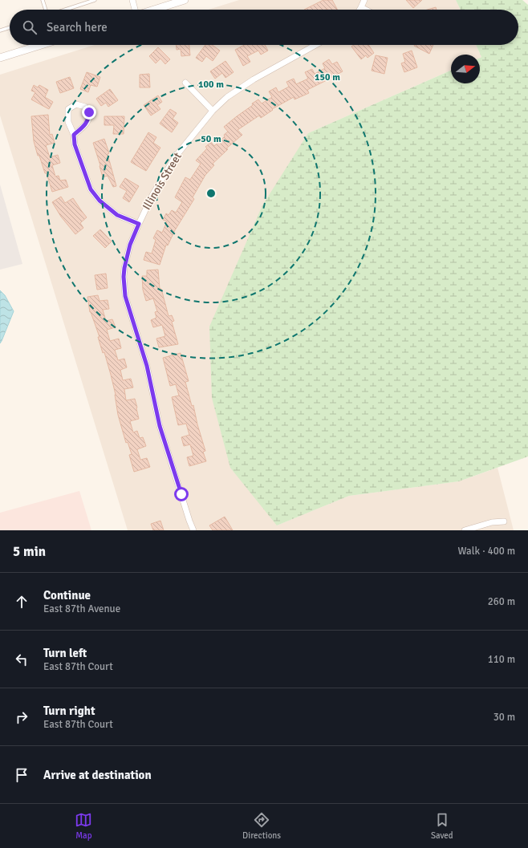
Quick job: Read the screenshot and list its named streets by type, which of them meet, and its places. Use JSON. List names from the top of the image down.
{
  "streets": {
    "street": ["Illinois Street"]
  },
  "north": "right",
  "page": {
    "search": "Search here",
    "heading": ["5 min", "Walk · 400 m"],
    "list": [
      ["Continue", "East 87th Avenue", "260 m"],
      ["Turn left", "East 87th Court", "110 m"],
      ["Turn right", "East 87th Court", "30 m"],
      "Arrive at destination"
    ],
    "nav": ["Map", "Directions", "Saved"]
  },
  "rings": ["150 m", "100 m", "50 m"]
}
